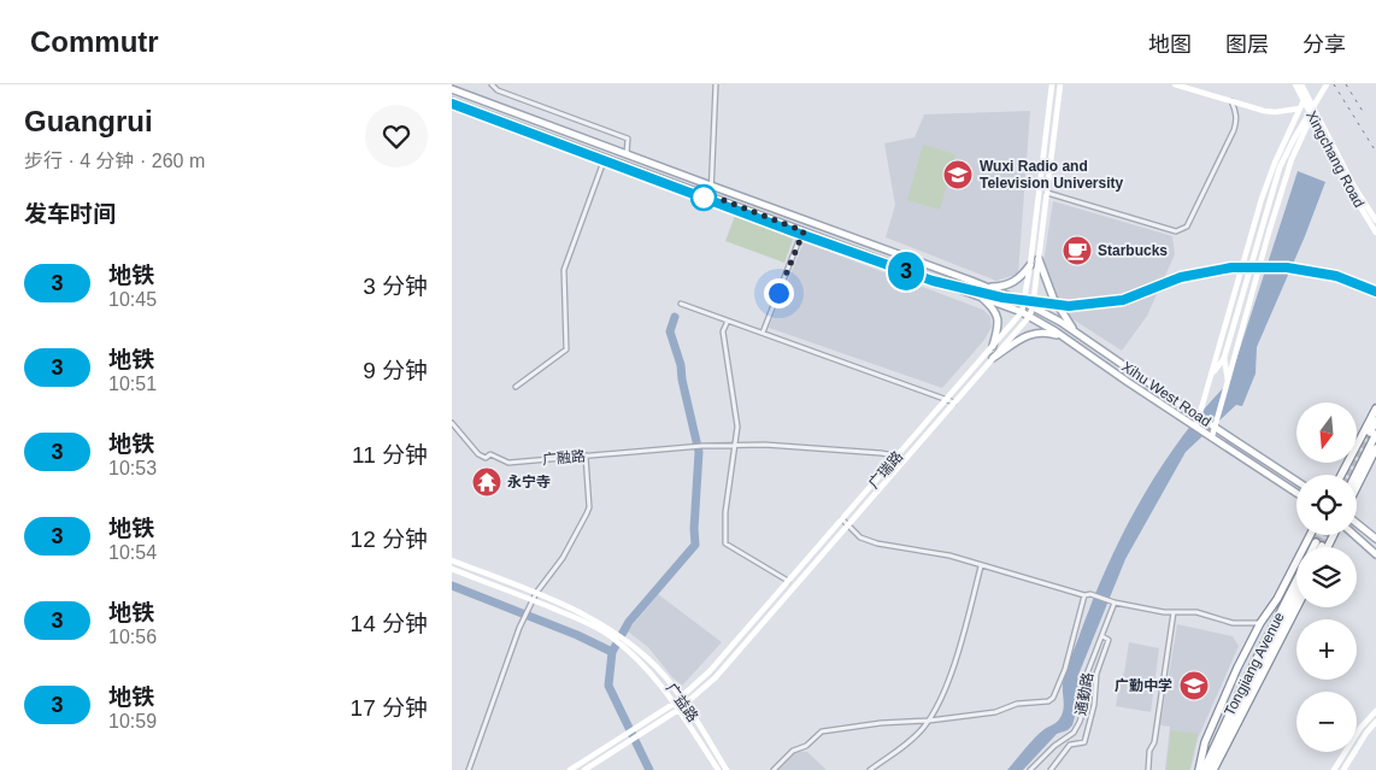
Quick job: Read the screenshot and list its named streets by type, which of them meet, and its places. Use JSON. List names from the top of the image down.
{
  "streets": {
    "highway": ["Tongjiang Avenue"],
    "main road": [
      "Xingchang Road",
      "Xihu West Road",
      "广瑞路",
      "广益路"
    ],
    "street": ["广融路", "通勤路"]
  },
  "crossings": [
    ["Xihu West Road", "广瑞路"],
    ["广瑞路", "广益路"]
  ],
  "places": {
    "school or university": ["Wuxi Radio and Television University", "广勤中学"],
    "cafe": ["Starbucks"],
    "temple": ["永宁寺"]
  },
  "lines": ["metro line 3"],
  "north": "bottom",
  "page": {
    "header": "Commutr",
    "nav": ["地图", "图层", "分享"],
    "heading": [
      ["Guangrui", "步行 · 4 分钟 · 260 m"],
      "发车时间"
    ],
    "on_map": "3",
    "list": [
      {
        "mark": "3",
        "name": "地铁",
        "note": "10:45",
        "value": "3 分钟"
      },
      {
        "mark": "3",
        "name": "地铁",
        "note": "10:51",
        "value": "9 分钟"
      },
      {
        "mark": "3",
        "name": "地铁",
        "note": "10:53",
        "value": "11 分钟"
      },
      {
        "mark": "3",
        "name": "地铁",
        "note": "10:54",
        "value": "12 分钟"
      },
      {
        "mark": "3",
        "name": "地铁",
        "note": "10:56",
        "value": "14 分钟"
      },
      {
        "mark": "3",
        "name": "地铁",
        "note": "10:59",
        "value": "17 分钟"
      }
    ],
    "map_buttons": ["+", "−"]
  }
}
